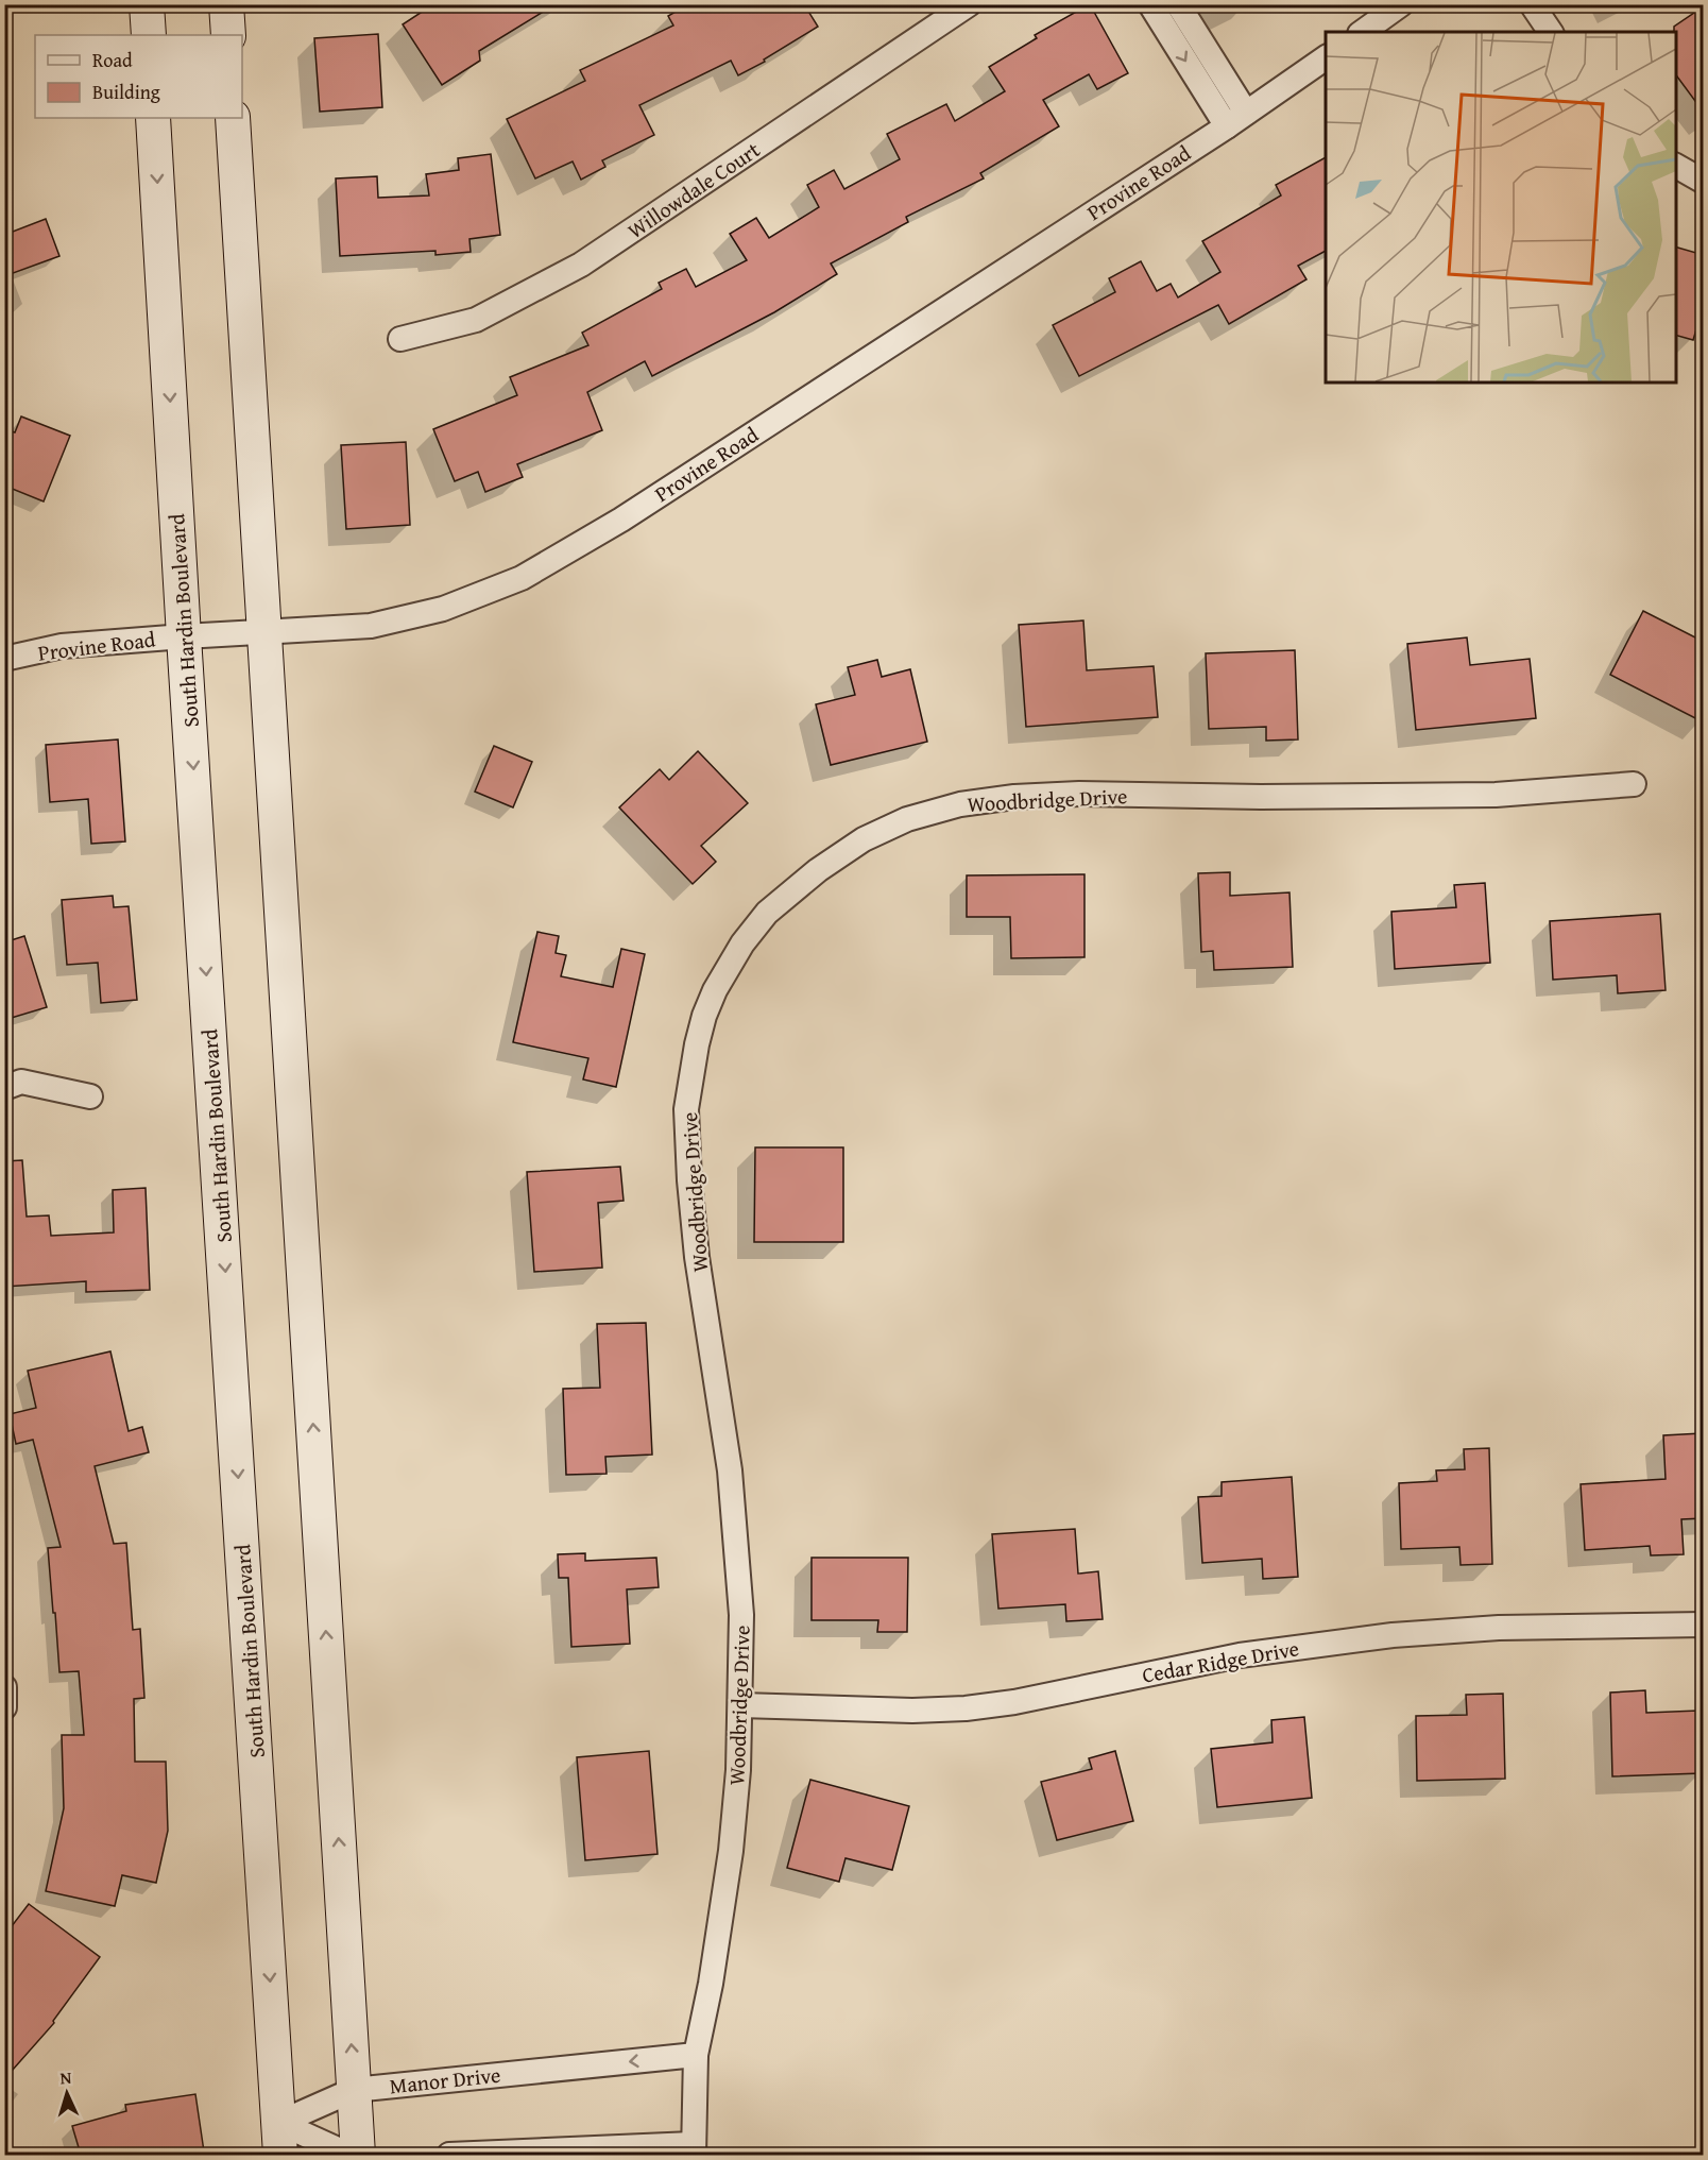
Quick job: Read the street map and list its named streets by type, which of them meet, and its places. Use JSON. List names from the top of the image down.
{
  "streets": {
    "main road": ["South Hardin Boulevard"],
    "street": [
      "Provine Road",
      "Willowdale Court",
      "Woodbridge Drive",
      "Cedar Ridge Drive",
      "Manor Drive"
    ]
  },
  "crossings": [
    ["Provine Road", "South Hardin Boulevard"],
    ["South Hardin Boulevard", "Manor Drive"],
    ["Woodbridge Drive", "Cedar Ridge Drive"],
    ["Woodbridge Drive", "Manor Drive"]
  ],
  "legend": ["Road", "Building"],
  "north": "top"
}
